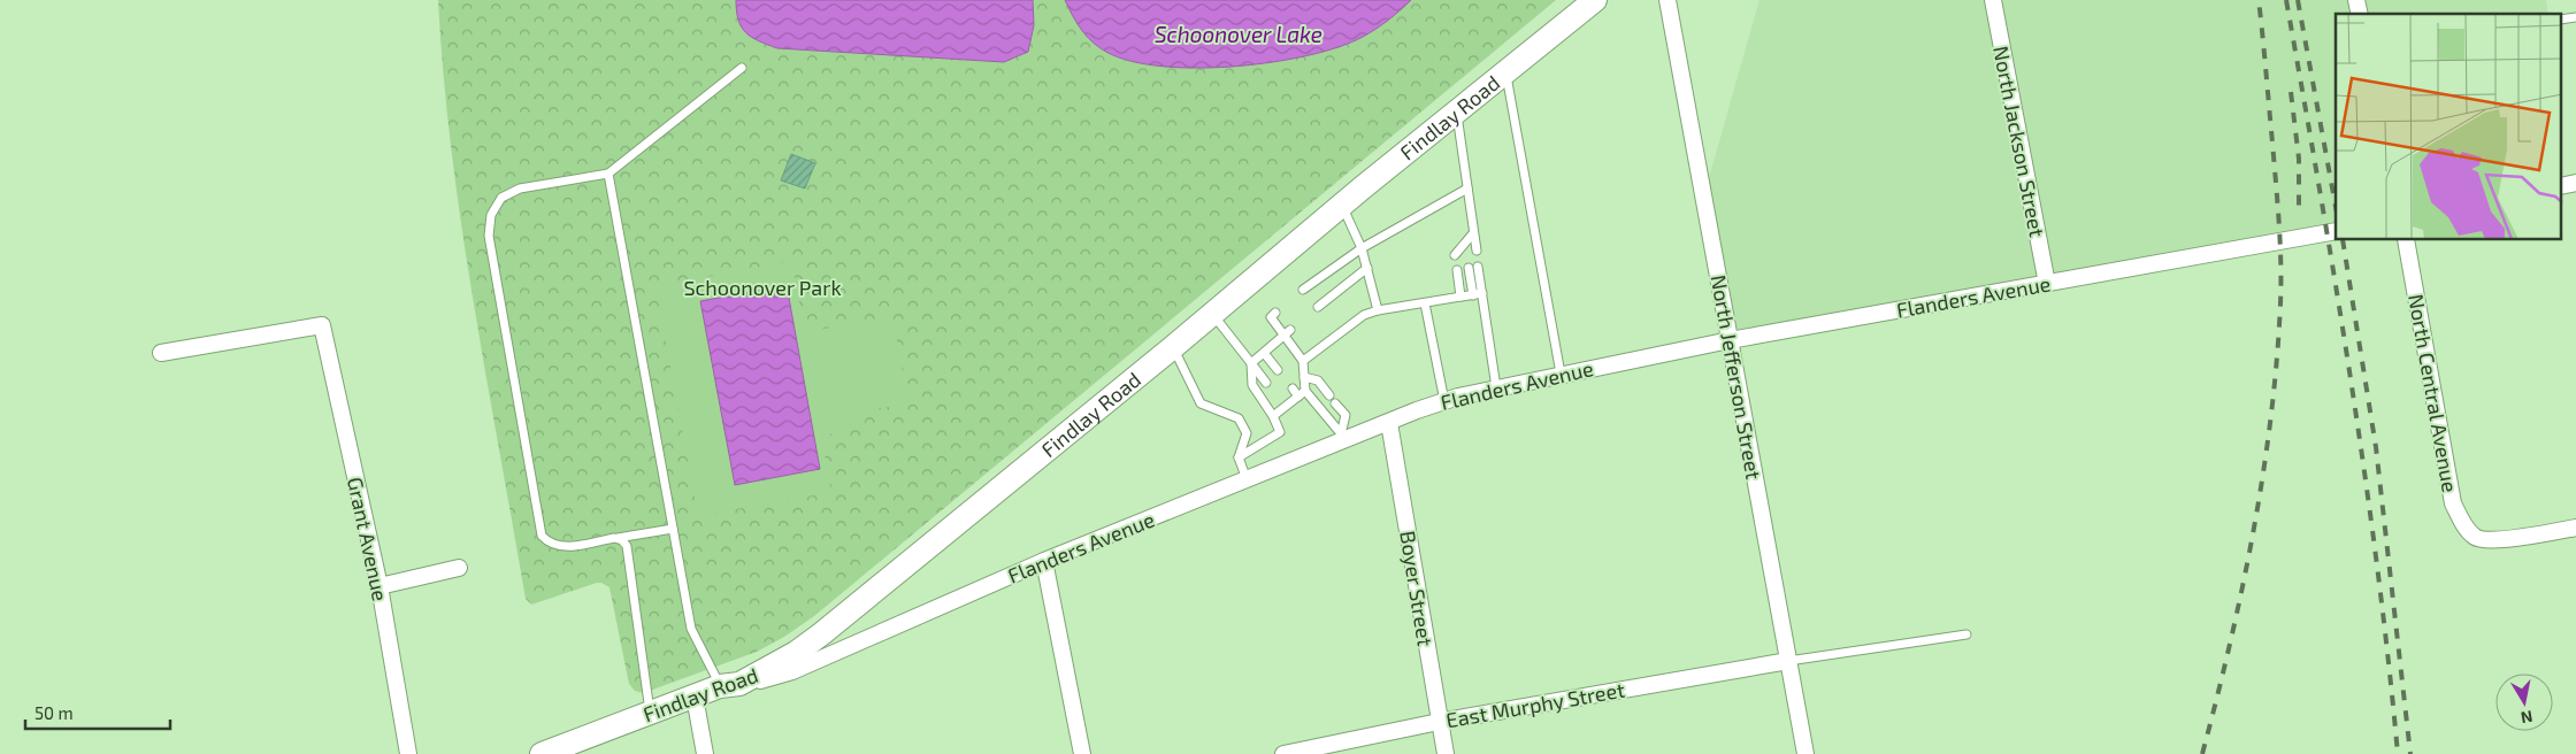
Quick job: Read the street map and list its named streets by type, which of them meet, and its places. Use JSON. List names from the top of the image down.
{
  "streets": {
    "main road": ["Findlay Road"],
    "street": [
      "North Jackson Street",
      "Flanders Avenue",
      "North Jefferson Street",
      "North Central Avenue",
      "Grant Avenue",
      "Boyer Street",
      "East Murphy Street"
    ]
  },
  "crossings": [
    ["Findlay Road", "Flanders Avenue"],
    ["North Jackson Street", "Flanders Avenue"],
    ["Flanders Avenue", "North Jefferson Street"],
    ["Flanders Avenue", "Boyer Street"],
    ["North Jefferson Street", "East Murphy Street"],
    ["Boyer Street", "East Murphy Street"]
  ],
  "water": ["Schoonover Lake"],
  "parks": ["Schoonover Park"],
  "scale_bar": "50 m",
  "north": "bottom"
}
